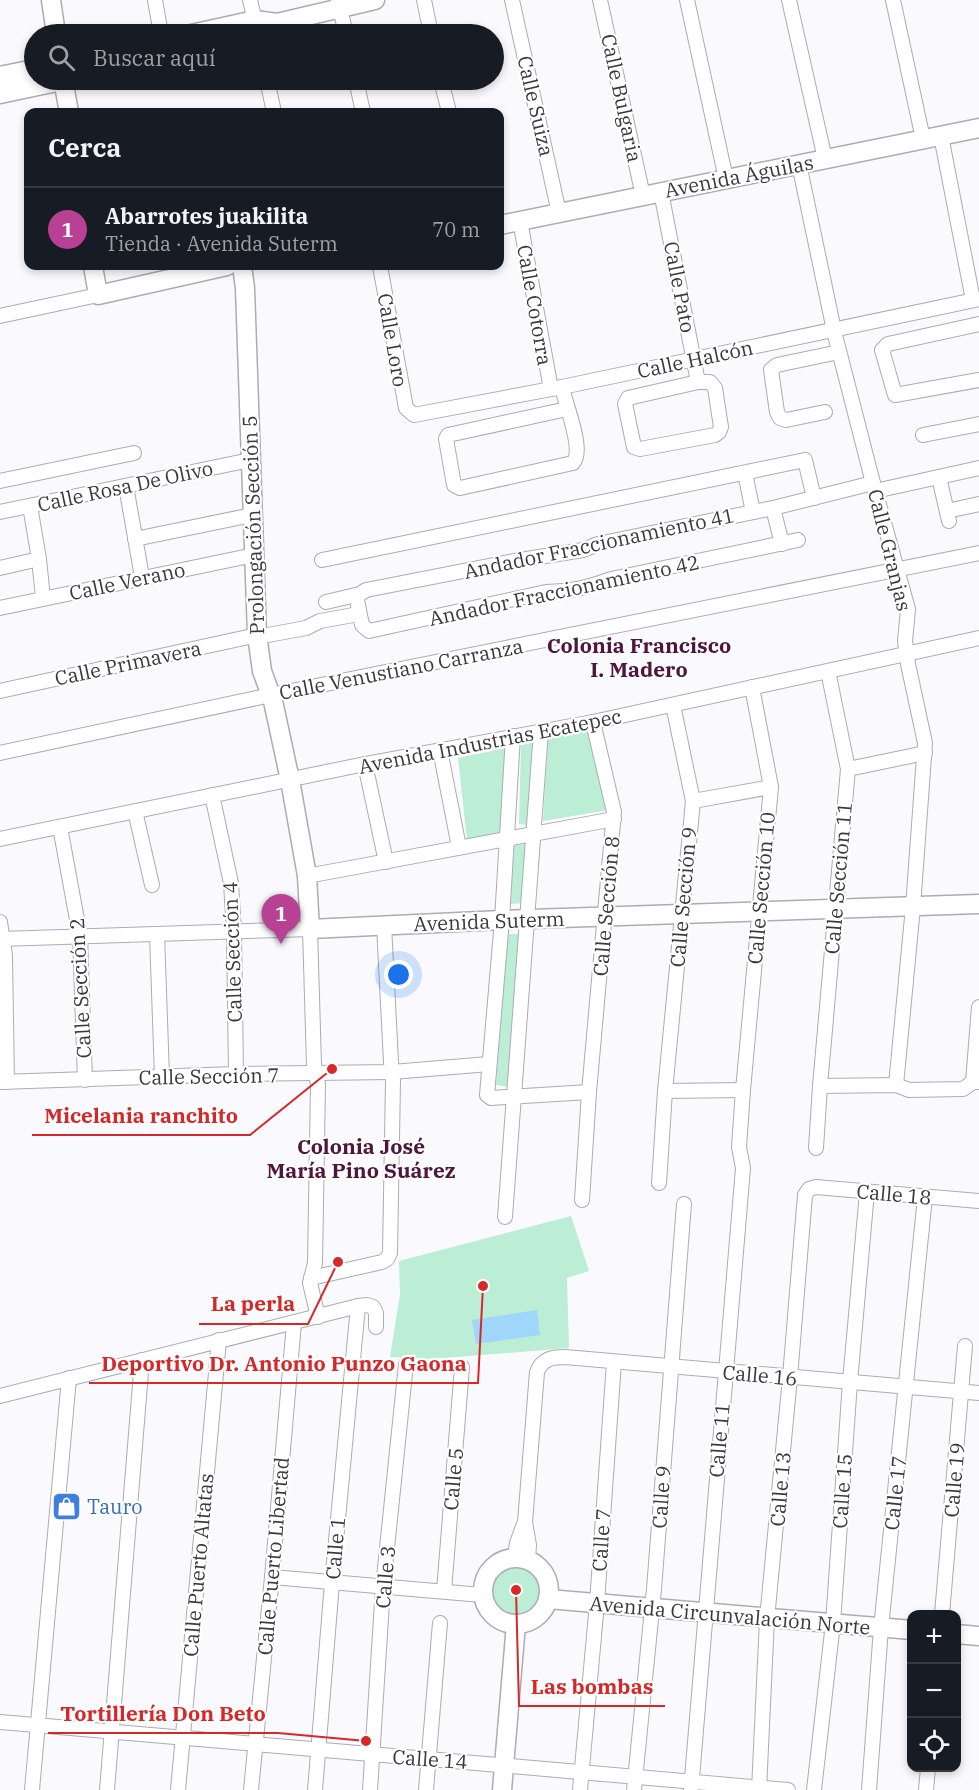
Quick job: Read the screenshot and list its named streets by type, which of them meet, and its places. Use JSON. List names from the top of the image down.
{
  "streets": {
    "street": [
      "Calle Bulgaria",
      "Calle Suiza",
      "Avenida Águilas",
      "Calle Pato",
      "Calle Cotorra",
      "Calle Loro",
      "Calle Halcón",
      "Calle Rosa De Olivo",
      "Prolongación Sección 5",
      "Andador Fraccionamiento 41",
      "Calle Granjas",
      "Calle Verano",
      "Andador Fraccionamiento 42",
      "Calle Primavera",
      "Calle Venustiano Carranza",
      "Avenida Industrias Ecatepec",
      "Calle Sección 11",
      "Calle Sección 10",
      "Calle Sección 9",
      "Calle Sección 8",
      "Avenida Suterm",
      "Calle Sección 4",
      "Calle Sección 2",
      "Calle Sección 7",
      "Calle 18",
      "Calle 16",
      "Calle 11",
      "Calle 5",
      "Calle 19",
      "Calle 13",
      "Calle 15",
      "Calle 17",
      "Calle 9",
      "Calle 7",
      "Calle 1",
      "Calle Puerto Libertad",
      "Calle Puerto Altatas",
      "Calle 3",
      "Avenida Circunvalación Norte",
      "Calle 14"
    ]
  },
  "crossings": [
    ["Calle Bulgaria", "Avenida Águilas"],
    ["Calle Bulgaria", "Calle Pato"],
    ["Calle Suiza", "Avenida Águilas"],
    ["Avenida Águilas", "Calle Pato"],
    ["Avenida Águilas", "Calle Cotorra"],
    ["Avenida Águilas", "Calle Granjas"],
    ["Calle Pato", "Calle Halcón"],
    ["Calle Cotorra", "Calle Halcón"],
    ["Calle Loro", "Calle Halcón"],
    ["Calle Halcón", "Calle Granjas"],
    ["Calle Rosa De Olivo", "Prolongación Sección 5"],
    ["Prolongación Sección 5", "Calle Verano"],
    ["Prolongación Sección 5", "Calle Primavera"],
    ["Prolongación Sección 5", "Calle Venustiano Carranza"],
    ["Prolongación Sección 5", "Avenida Industrias Ecatepec"],
    ["Prolongación Sección 5", "Avenida Suterm"],
    ["Andador Fraccionamiento 41", "Calle Granjas"],
    ["Calle Granjas", "Calle Venustiano Carranza"],
    ["Calle Granjas", "Avenida Industrias Ecatepec"],
    ["Calle Granjas", "Avenida Suterm"],
    ["Avenida Industrias Ecatepec", "Calle Sección 11"],
    ["Avenida Industrias Ecatepec", "Calle Sección 10"],
    ["Avenida Industrias Ecatepec", "Calle Sección 9"],
    ["Avenida Industrias Ecatepec", "Calle Sección 8"],
    ["Avenida Industrias Ecatepec", "Calle Sección 4"],
    ["Avenida Industrias Ecatepec", "Calle Sección 2"],
    ["Calle Sección 11", "Avenida Suterm"],
    ["Calle Sección 10", "Avenida Suterm"],
    ["Calle Sección 10", "Calle 11"],
    ["Calle Sección 9", "Avenida Suterm"],
    ["Calle Sección 8", "Avenida Suterm"],
    ["Avenida Suterm", "Calle Sección 4"],
    ["Avenida Suterm", "Calle Sección 2"],
    ["Calle Sección 4", "Calle Sección 7"],
    ["Calle Sección 2", "Calle Sección 7"],
    ["Calle 18", "Calle 13"],
    ["Calle 18", "Calle 15"],
    ["Calle 18", "Calle 17"],
    ["Calle 16", "Calle 11"],
    ["Calle 16", "Calle 19"],
    ["Calle 16", "Calle 13"],
    ["Calle 16", "Calle 15"],
    ["Calle 16", "Calle 17"],
    ["Calle 16", "Calle 9"],
    ["Calle 16", "Calle 7"],
    ["Calle 16", "Avenida Circunvalación Norte"],
    ["Calle 11", "Avenida Circunvalación Norte"],
    ["Calle 11", "Calle 14"],
    ["Calle 13", "Avenida Circunvalación Norte"],
    ["Calle 13", "Calle 14"],
    ["Calle 15", "Avenida Circunvalación Norte"],
    ["Calle 17", "Avenida Circunvalación Norte"],
    ["Calle 9", "Avenida Circunvalación Norte"],
    ["Calle 9", "Calle 14"],
    ["Calle 7", "Avenida Circunvalación Norte"],
    ["Calle 7", "Calle 14"],
    ["Calle 1", "Calle 14"],
    ["Calle Puerto Libertad", "Calle 14"],
    ["Calle Puerto Altatas", "Calle 14"],
    ["Calle 3", "Calle 14"]
  ],
  "districts": ["Colonia Francisco I. Madero", "Colonia José María Pino Suárez"],
  "places": {
    "other": [
      "Micelania ranchito",
      "La perla",
      "Deportivo Dr. Antonio Punzo Gaona",
      "Las bombas",
      "Tortillería Don Beto"
    ],
    "shop": ["Tauro"]
  },
  "page": {
    "search": "Buscar aquí",
    "heading": "Cerca",
    "list": [
      {
        "mark": "1",
        "name": "Abarrotes juakilita",
        "note": "Tienda · Avenida Suterm",
        "value": "70 m"
      }
    ],
    "pins": "1",
    "map_buttons": ["+", "−"]
  }
}
